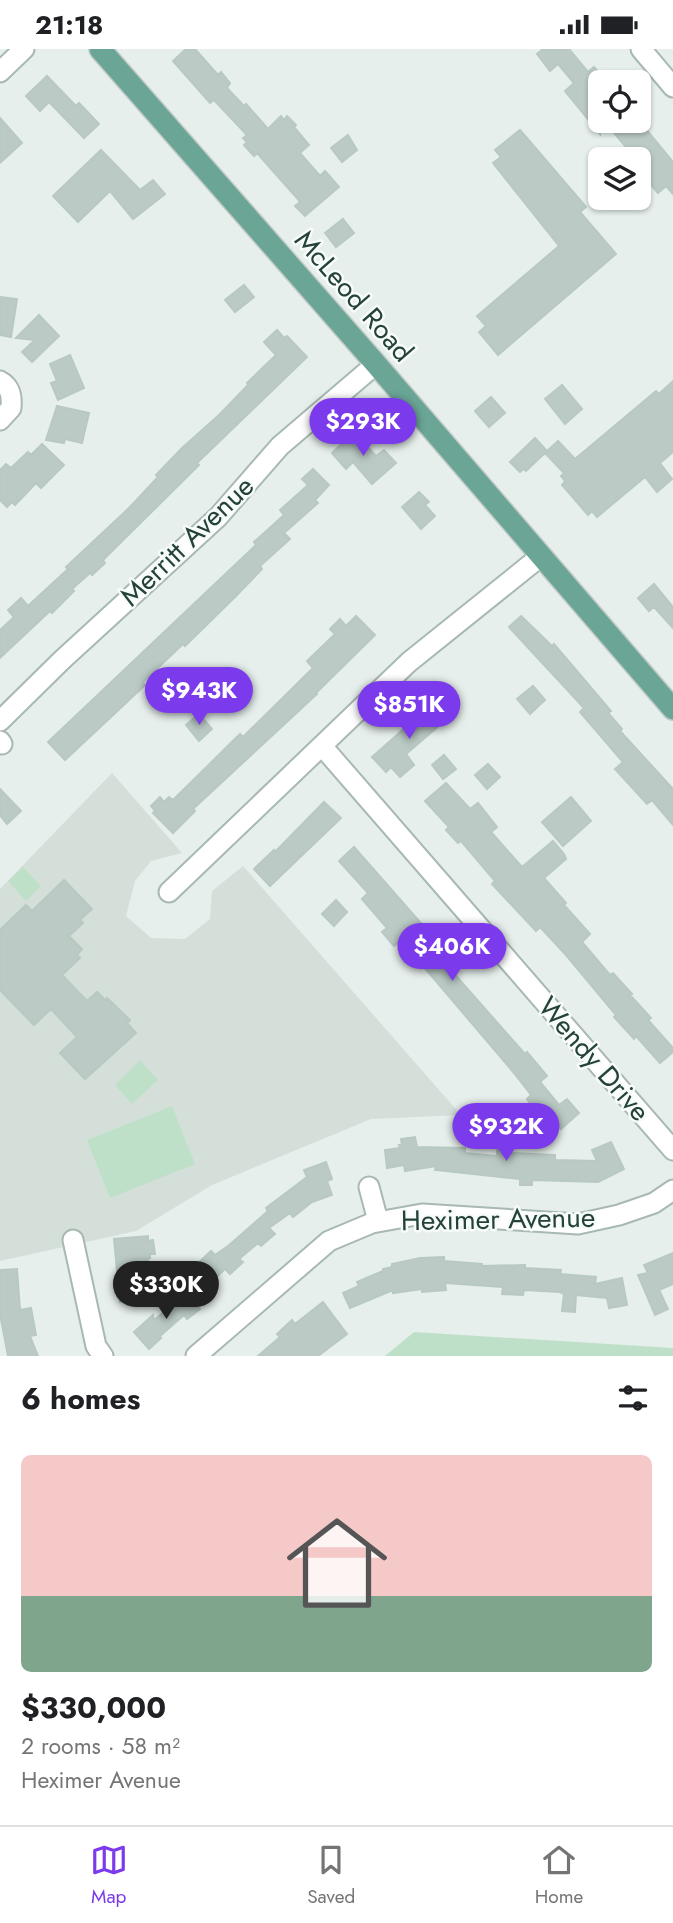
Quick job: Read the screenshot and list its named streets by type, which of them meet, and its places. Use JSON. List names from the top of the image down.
{
  "streets": {
    "main road": ["McLeod Road"],
    "street": ["Merritt Avenue", "Wendy Drive", "Heximer Avenue"]
  },
  "crossings": [
    ["McLeod Road", "Merritt Avenue"]
  ],
  "page": {
    "status": "21:18",
    "price": [
      "$293K",
      "$943K",
      "$851K",
      "$406K",
      "$932K",
      "$330K"
    ],
    "heading": "6 homes",
    "list": [
      {
        "name": "$330,000",
        "note": "2 rooms · 58 m² · Heximer Avenue"
      }
    ],
    "tabs": ["Map", "Saved", "Home"]
  }
}
